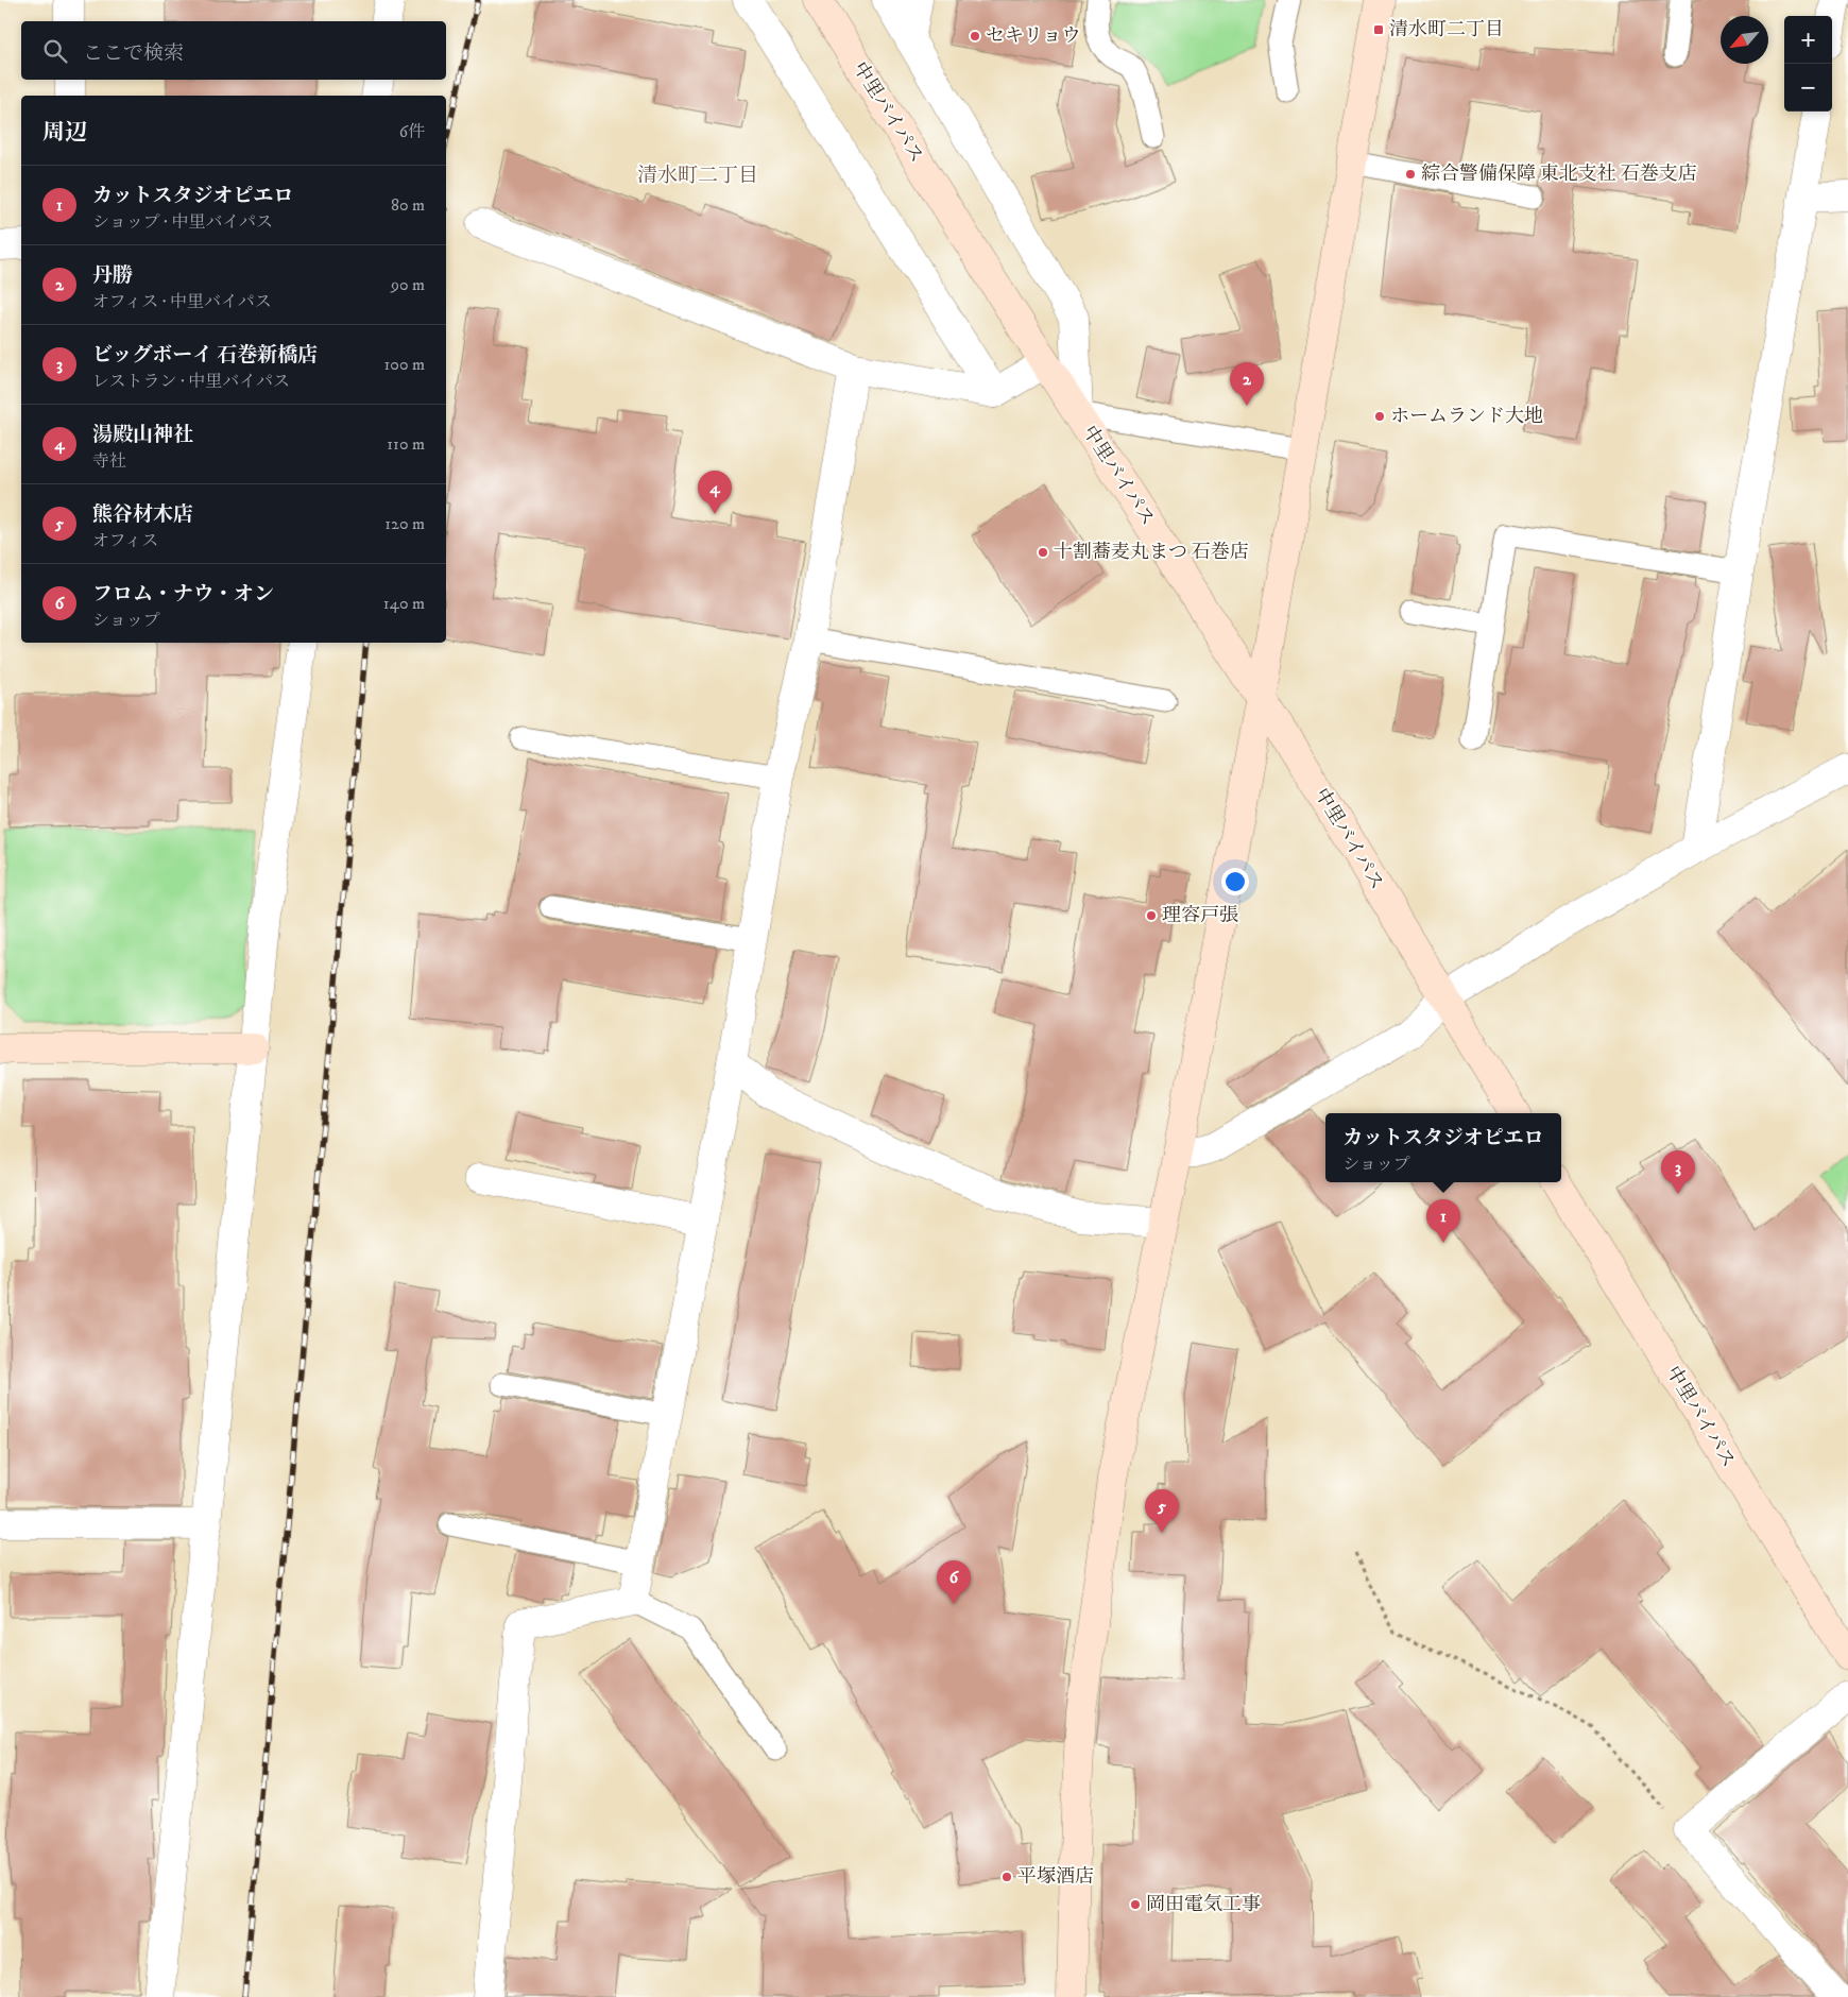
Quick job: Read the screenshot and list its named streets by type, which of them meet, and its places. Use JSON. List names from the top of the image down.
{
  "streets": {
    "street": ["中里バイパス"]
  },
  "districts": ["清水町二丁目"],
  "places": {
    "transit": ["清水町二丁目"],
    "other": [
      "セキリョウ",
      "綜合警備保障 東北支社 石巻支店",
      "ホームランド大地",
      "十割蕎麦丸まつ 石巻店",
      "理容戸張",
      "平塚酒店",
      "岡田電気工事"
    ]
  },
  "north": "bottom left",
  "page": {
    "map_buttons": ["+", "−"],
    "search": "ここで検索",
    "heading": ["周辺", "6件"],
    "list": [
      {
        "mark": "1",
        "name": "カットスタジオピエロ",
        "note": "ショップ · 中里バイパス",
        "value": "80 m"
      },
      {
        "mark": "2",
        "name": "丹勝",
        "note": "オフィス · 中里バイパス",
        "value": "90 m"
      },
      {
        "mark": "3",
        "name": "ビッグボーイ 石巻新橋店",
        "note": "レストラン · 中里バイパス",
        "value": "100 m"
      },
      {
        "mark": "4",
        "name": "湯殿山神社",
        "note": "寺社",
        "value": "110 m"
      },
      {
        "mark": "5",
        "name": "熊谷材木店",
        "note": "オフィス",
        "value": "120 m"
      },
      {
        "mark": "6",
        "name": "フロム・ナウ・オン",
        "note": "ショップ",
        "value": "140 m"
      }
    ],
    "pins": [
      "2",
      "4",
      "3",
      "1",
      "5",
      "6"
    ],
    "popup": ["カットスタジオピエロ", "ショップ"]
  }
}
